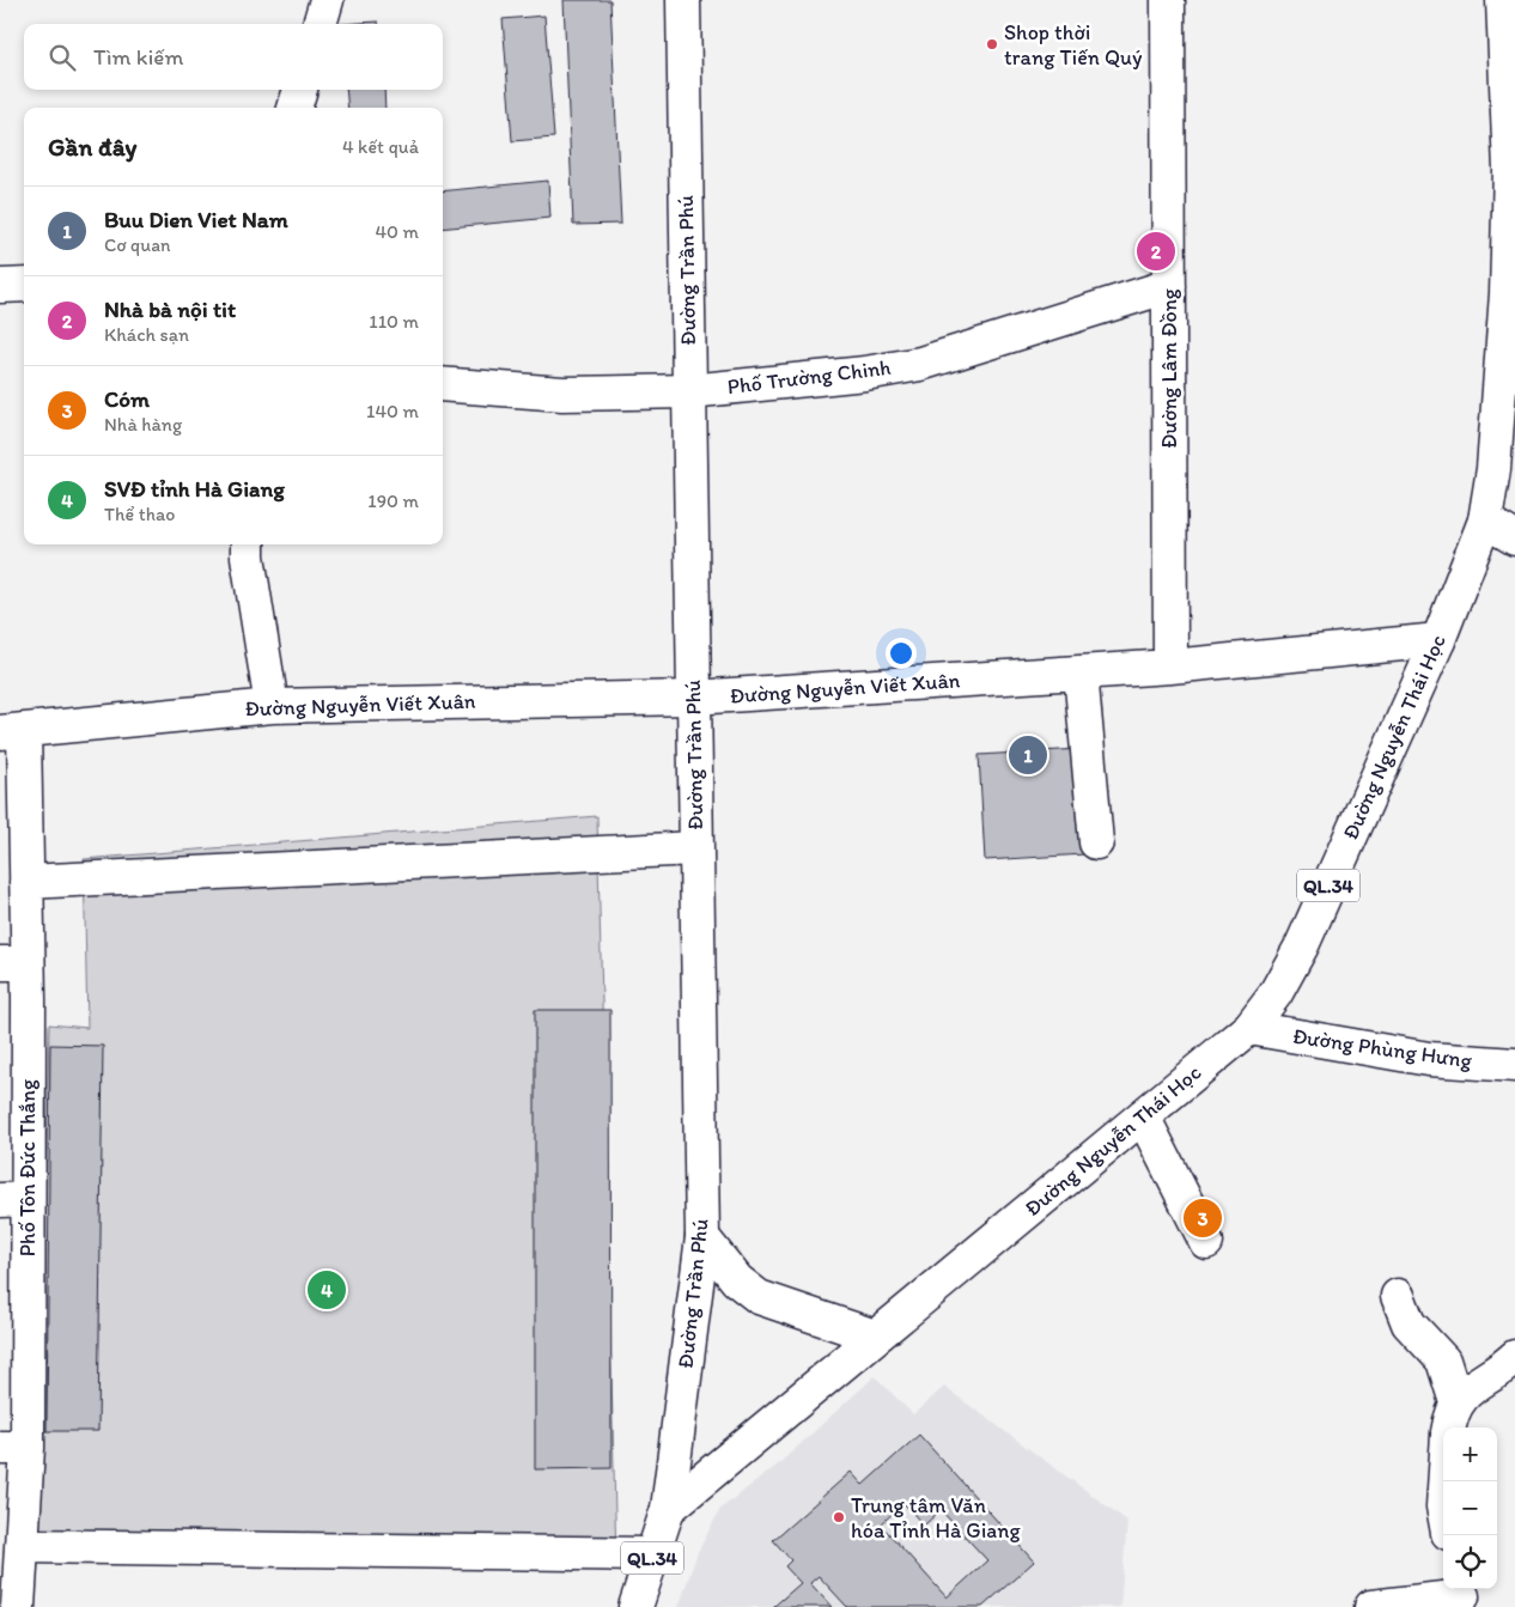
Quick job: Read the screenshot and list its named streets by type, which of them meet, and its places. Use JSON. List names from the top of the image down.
{
  "streets": {
    "main road": [
      "Đường Trần Phú",
      "Đường Lâm Đồng",
      "Phố Trường Chinh",
      "Đường Nguyễn Viết Xuân",
      "Đường Nguyễn Thái Học",
      "QL.34",
      "Đường Phùng Hưng",
      "Phố Tôn Đức Thắng"
    ]
  },
  "crossings": [
    ["Đường Trần Phú", "Phố Trường Chinh"],
    ["Đường Trần Phú", "Đường Nguyễn Viết Xuân"],
    ["Đường Trần Phú", "Đường Nguyễn Thái Học"],
    ["Đường Trần Phú", "QL.34"],
    ["Đường Lâm Đồng", "Phố Trường Chinh"],
    ["Đường Lâm Đồng", "Đường Nguyễn Viết Xuân"],
    ["Đường Nguyễn Viết Xuân", "Đường Nguyễn Thái Học"],
    ["Đường Nguyễn Viết Xuân", "Phố Tôn Đức Thắng"],
    ["Đường Nguyễn Thái Học", "QL.34"],
    ["Đường Nguyễn Thái Học", "Đường Phùng Hưng"]
  ],
  "places": ["Shop thời trang Tiến Quý", "Trung tâm Văn hóa Tỉnh Hà Giang"],
  "page": {
    "search": "Tìm kiếm",
    "heading": ["Gần đây", "4 kết quả"],
    "list": [
      {
        "mark": "1",
        "name": "Buu Dien Viet Nam",
        "note": "Cơ quan",
        "value": "40 m"
      },
      {
        "mark": "2",
        "name": "Nhà bà nội tit",
        "note": "Khách sạn",
        "value": "110 m"
      },
      {
        "mark": "3",
        "name": "Cóm",
        "note": "Nhà hàng",
        "value": "140 m"
      },
      {
        "mark": "4",
        "name": "SVĐ tỉnh Hà Giang",
        "note": "Thể thao",
        "value": "190 m"
      }
    ],
    "pins": [
      "2",
      "1",
      "3",
      "4"
    ],
    "map_buttons": ["+", "−"]
  }
}
